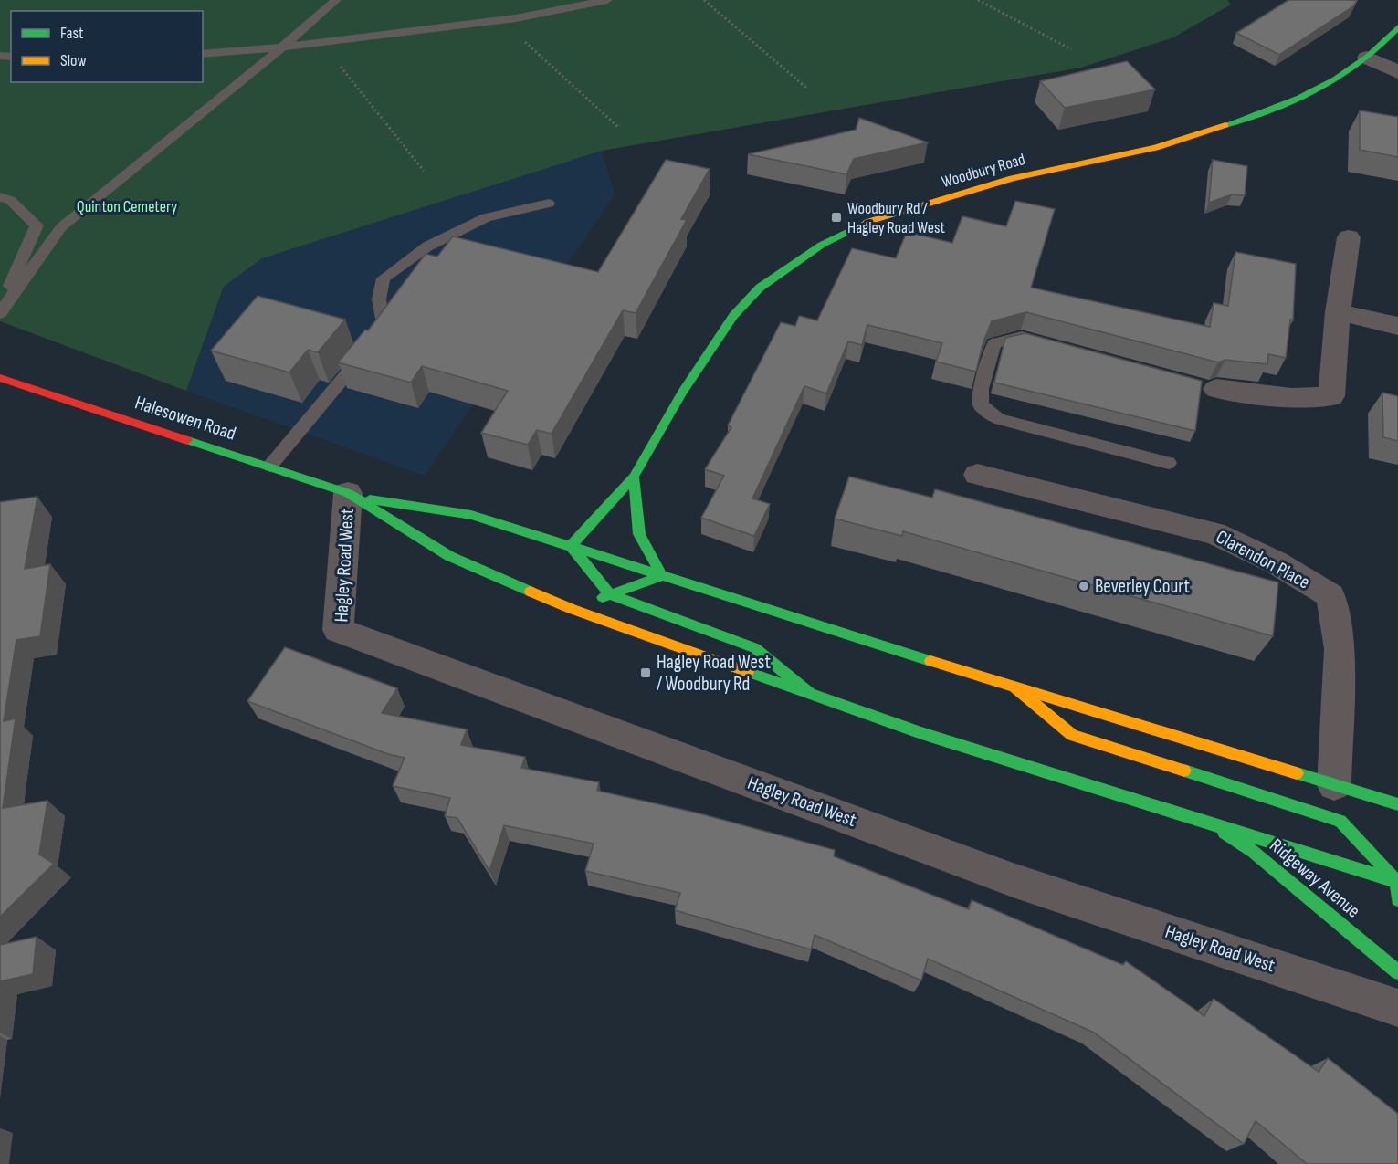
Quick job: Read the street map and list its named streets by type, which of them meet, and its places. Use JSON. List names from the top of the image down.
{
  "streets": {
    "main road": ["Woodbury Road", "Halesowen Road", "Ridgeway Avenue"],
    "street": ["Clarendon Place", "Hagley Road West"]
  },
  "crossings": [
    ["Woodbury Road", "Halesowen Road"],
    ["Halesowen Road", "Hagley Road West"]
  ],
  "parks": ["Quinton Cemetery"],
  "places": {
    "transit": ["Woodbury Rd / Hagley Road West", "Hagley Road West / Woodbury Rd"],
    "other": ["Beverley Court"]
  },
  "legend": ["Fast", "Slow"]
}
